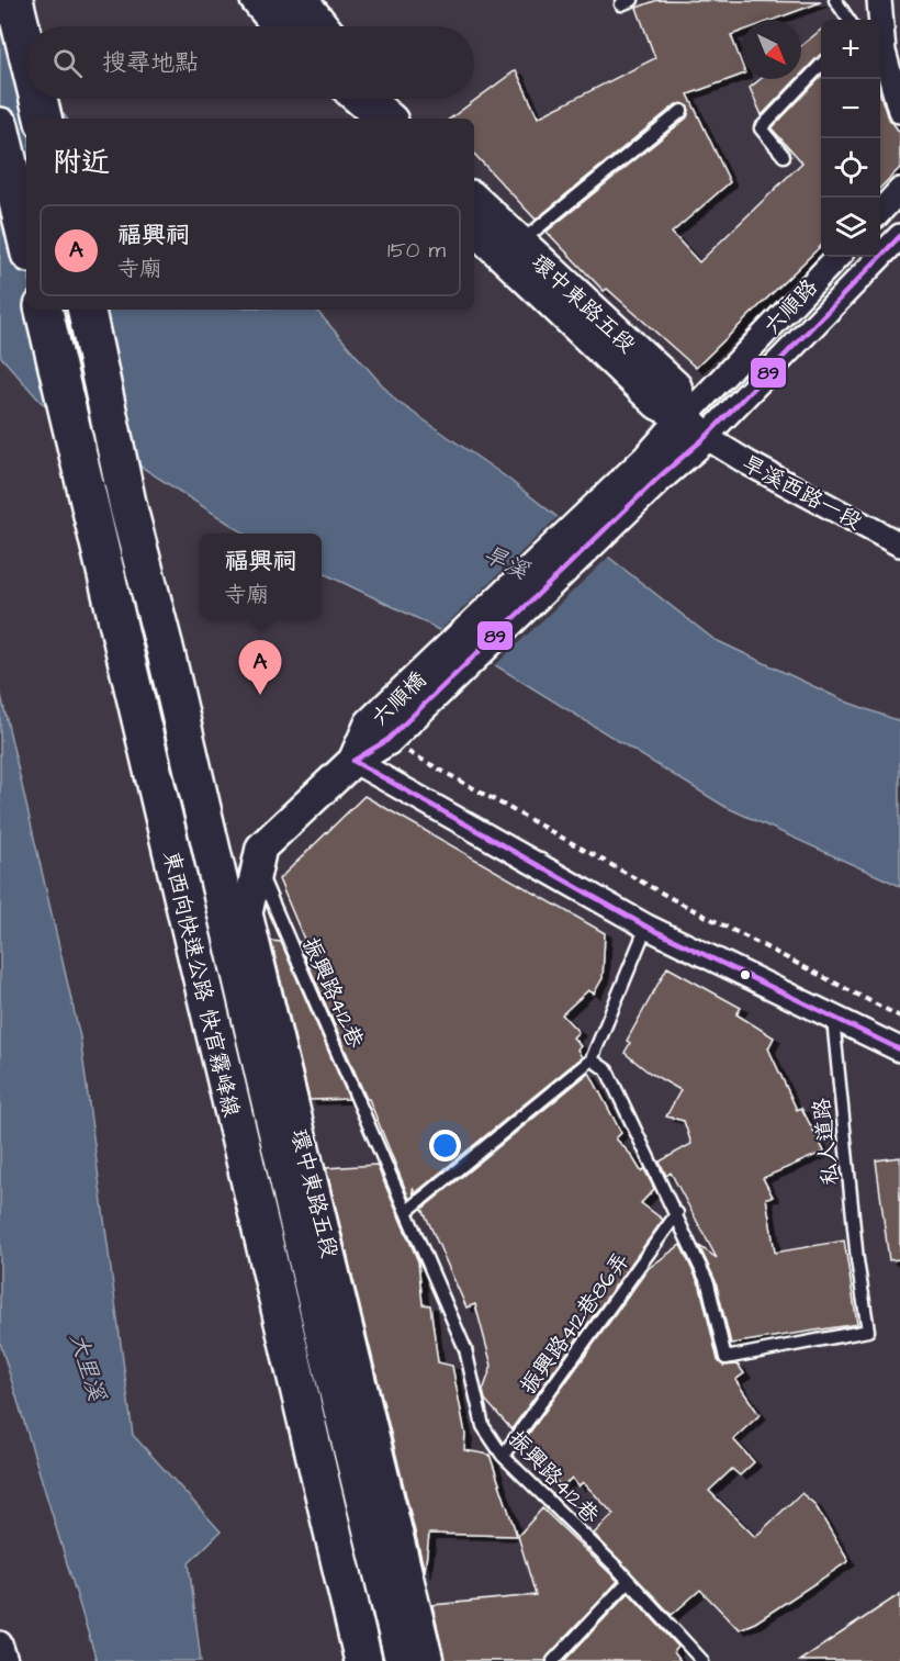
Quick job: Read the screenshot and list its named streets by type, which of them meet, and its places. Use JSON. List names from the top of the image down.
{
  "streets": {
    "highway": ["東西向快速公路 快官霧峰線"],
    "street": [
      "環中東路五段",
      "六順路",
      "旱溪西路一段",
      "六順橋"
    ],
    "lane": ["振興路412巷", "私人道路", "振興路412巷86弄"]
  },
  "crossings": [
    ["環中東路五段", "六順路"],
    ["環中東路五段", "旱溪西路一段"],
    ["環中東路五段", "六順橋"],
    ["環中東路五段", "振興路412巷"],
    ["六順路", "旱溪西路一段"],
    ["六順路", "六順橋"],
    ["旱溪西路一段", "六順橋"],
    ["振興路412巷", "振興路412巷86弄"],
    ["私人道路", "振興路412巷86弄"]
  ],
  "water": ["旱溪", "大里溪"],
  "lines": ["transit line 89"],
  "north": "bottom right",
  "page": {
    "map_buttons": ["+", "−"],
    "search": "搜尋地點",
    "heading": "附近",
    "list": [
      {
        "mark": "A",
        "name": "福興祠",
        "note": "寺廟",
        "value": "150 m"
      }
    ],
    "popup": ["福興祠", "寺廟"],
    "pins": "A"
  }
}
